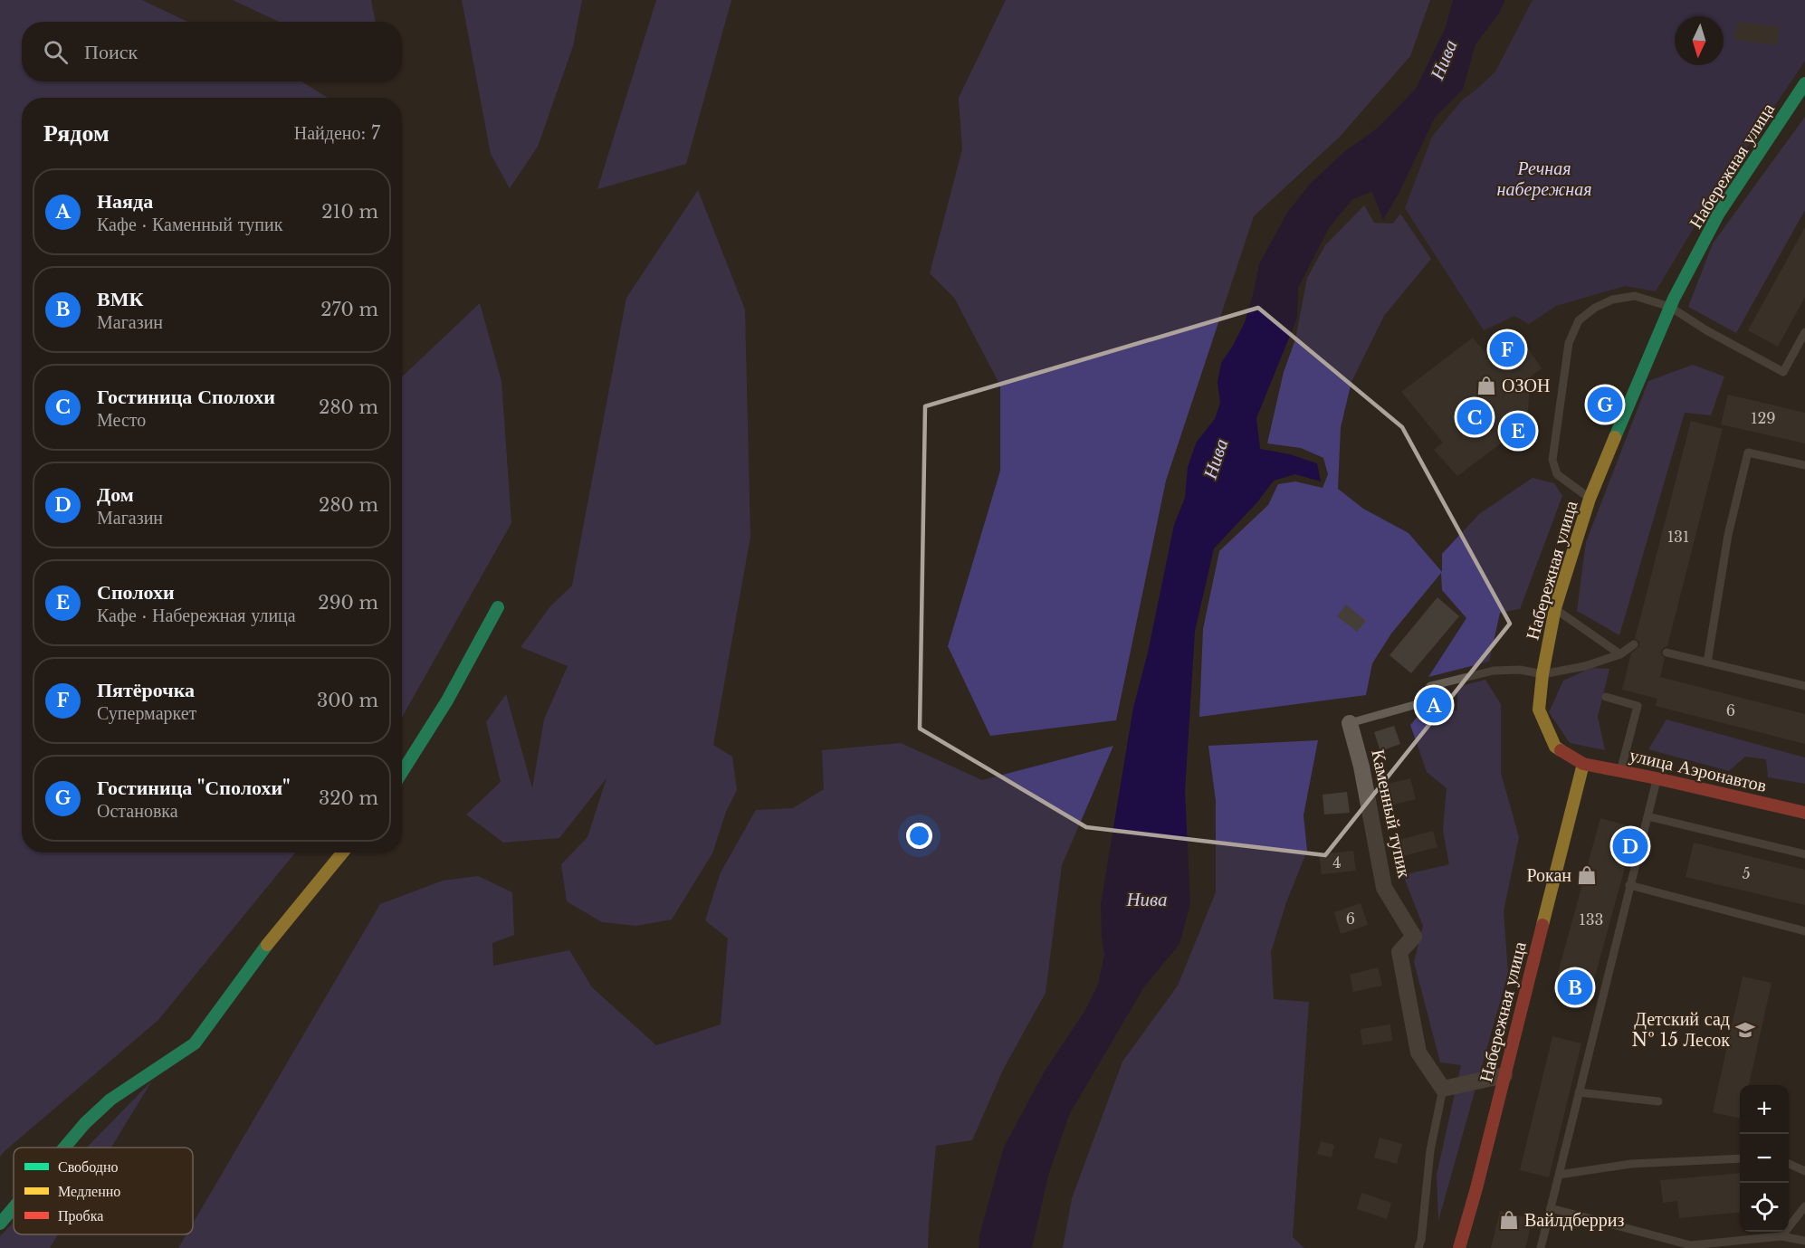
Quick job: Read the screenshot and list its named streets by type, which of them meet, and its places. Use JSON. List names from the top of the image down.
{
  "streets": {
    "street": ["Набережная улица", "улица Аэронавтов", "Каменный тупик"]
  },
  "crossings": [
    ["Набережная улица", "улица Аэронавтов"]
  ],
  "water": ["Нива"],
  "parks": ["Речная набережная"],
  "places": {
    "shop": ["ОЗОН", "Рокан", "Вайлдберриз"],
    "school or university": ["Детский сад № 15 Лесок"]
  },
  "house_numbers": [
    "129",
    "131",
    "6",
    "4",
    "5",
    "6",
    "133"
  ],
  "legend": ["Свободно", "Медленно", "Пробка"],
  "north": "bottom",
  "page": {
    "search": "Поиск",
    "heading": ["Рядом", "Найдено: 7"],
    "list": [
      {
        "mark": "A",
        "name": "Наяда",
        "note": "Кафе · Каменный тупик",
        "value": "210 m"
      },
      {
        "mark": "B",
        "name": "ВМК",
        "note": "Магазин",
        "value": "270 m"
      },
      {
        "mark": "C",
        "name": "Гостиница Сполохи",
        "note": "Место",
        "value": "280 m"
      },
      {
        "mark": "D",
        "name": "Дом",
        "note": "Магазин",
        "value": "280 m"
      },
      {
        "mark": "E",
        "name": "Сполохи",
        "note": "Кафе · Набережная улица",
        "value": "290 m"
      },
      {
        "mark": "F",
        "name": "Пятёрочка",
        "note": "Супермаркет",
        "value": "300 m"
      },
      {
        "mark": "G",
        "name": "Гостиница \"Сполохи\"",
        "note": "Остановка",
        "value": "320 m"
      }
    ],
    "pins": [
      "F",
      "G",
      "C",
      "E",
      "A",
      "D",
      "B"
    ],
    "map_buttons": ["+", "−"]
  }
}
